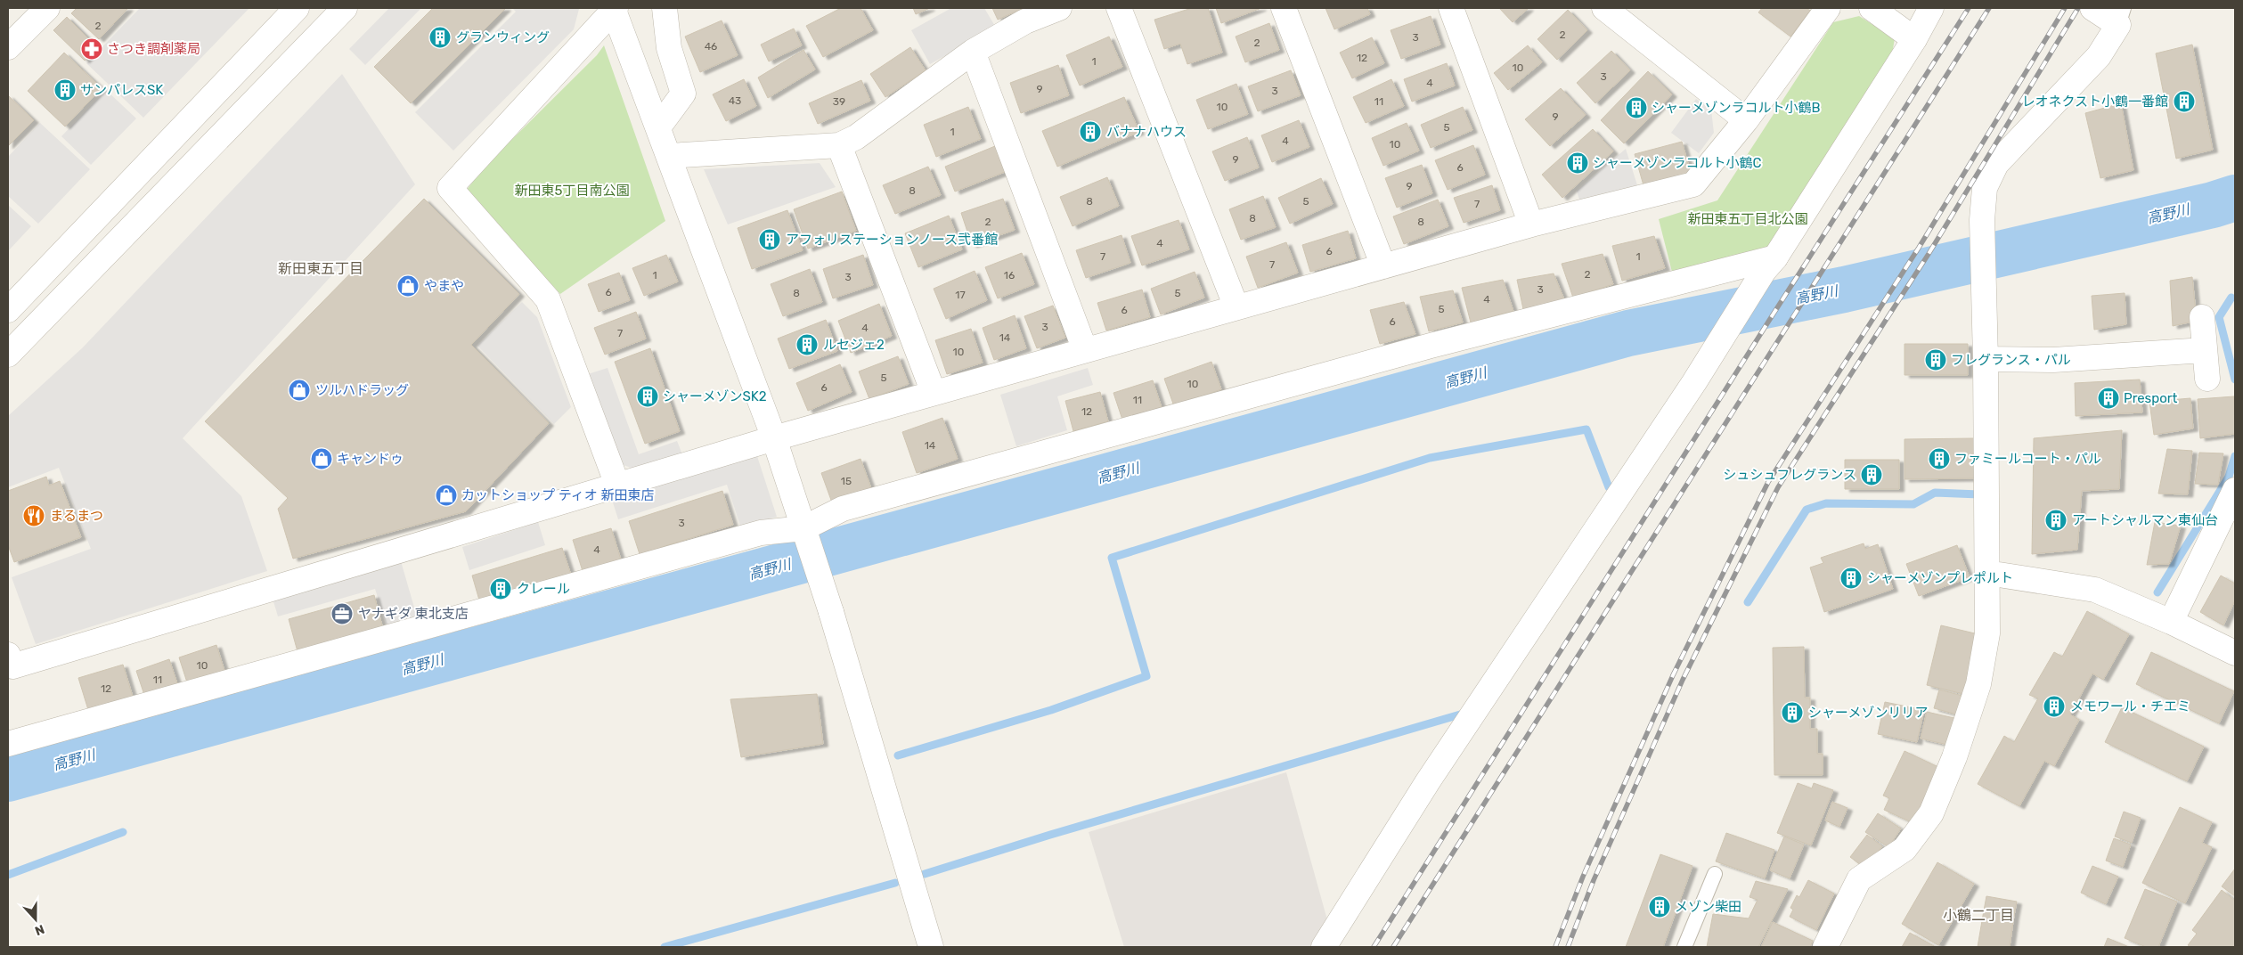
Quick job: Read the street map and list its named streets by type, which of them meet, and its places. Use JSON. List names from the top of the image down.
{
  "districts": ["新田東五丁目", "小鶴二丁目"],
  "water": ["高野川"],
  "parks": ["新田東5丁目南公園", "新田東五丁目北公園"],
  "places": {
    "building": [
      "グランウィング",
      "サンパレスSK",
      "レオネクスト小鶴一番館",
      "シャーメゾンラコルト小鶴B",
      "バナナハウス",
      "シャーメゾンラコルト小鶴C",
      "アフォリステーションノース弐番館",
      "ルセジェ2",
      "フレグランス・パル",
      "シャーメゾンSK2",
      "Presport",
      "ファミールコート・パル",
      "シュシュフレグランス",
      "アートシャルマン東仙台",
      "シャーメゾンプレポルト",
      "クレール",
      "メモワール・チエミ",
      "シャーメゾンリリア",
      "メゾン柴田"
    ],
    "pharmacy": ["さつき調剤薬局"],
    "shop": [
      "やまや",
      "ツルハドラッグ",
      "キャンドゥ",
      "カットショップ ティオ 新田東店"
    ],
    "restaurant": ["まるまつ"],
    "office": ["ヤナギダ 東北支店"]
  },
  "house_numbers": [
    "2",
    "2",
    "3",
    "2",
    "46",
    "12",
    "1",
    "10",
    "3",
    "4",
    "9",
    "3",
    "43",
    "39",
    "11",
    "10",
    "9",
    "5",
    "1",
    "4",
    "10",
    "9",
    "6",
    "9",
    "8",
    "8",
    "5",
    "7",
    "8",
    "2",
    "8",
    "4",
    "6",
    "7",
    "1",
    "7",
    "2",
    "1",
    "16",
    "3",
    "3",
    "6",
    "8",
    "5",
    "17",
    "4",
    "5",
    "6",
    "6",
    "3",
    "4",
    "7",
    "14",
    "10",
    "5",
    "10",
    "6",
    "11",
    "12",
    "14",
    "15",
    "3",
    "4",
    "10",
    "11",
    "12"
  ],
  "north": "bottom"
}
